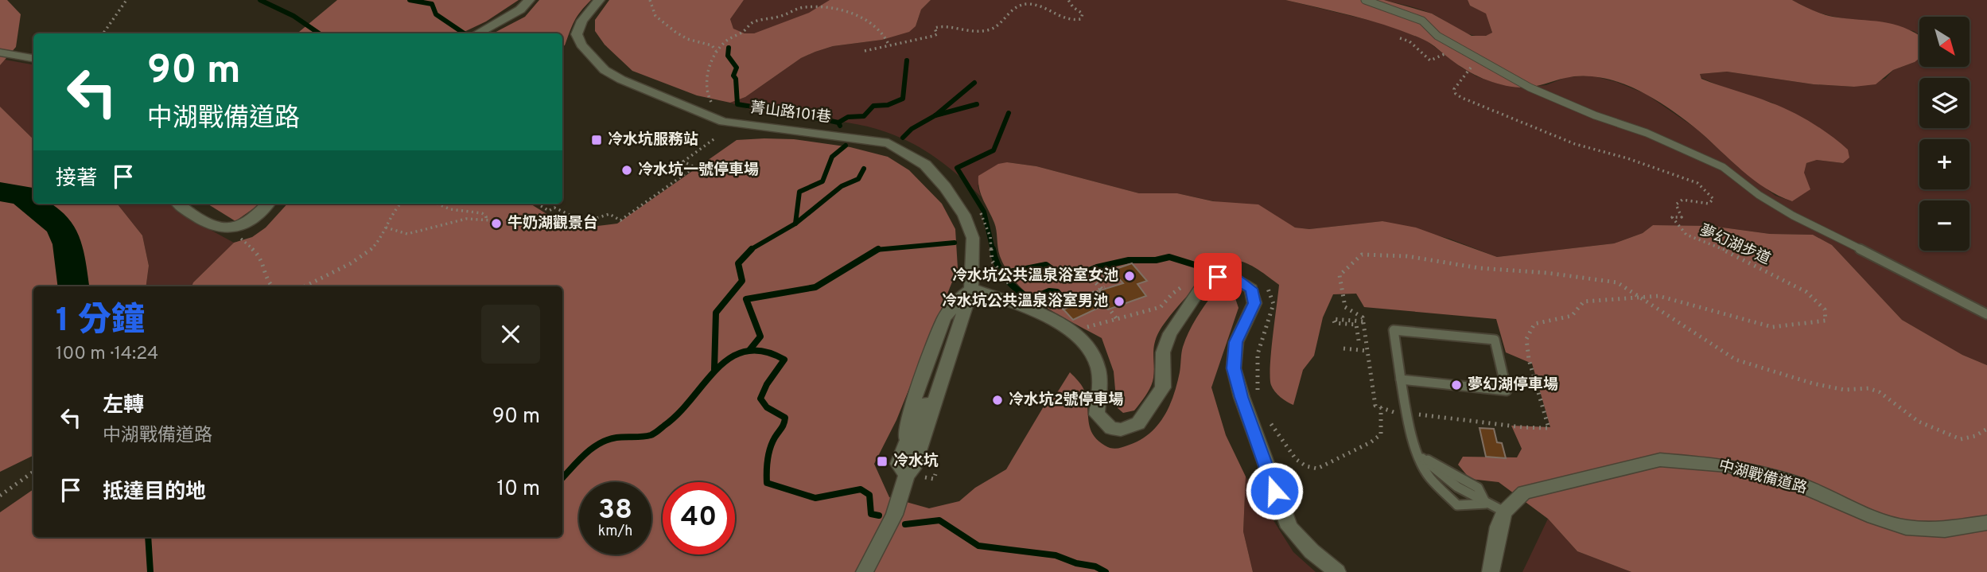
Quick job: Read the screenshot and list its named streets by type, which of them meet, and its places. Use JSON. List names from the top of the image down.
{
  "streets": {
    "street": ["菁山路101巷", "中湖戰備道路"],
    "path": ["夢幻湖步道"]
  },
  "places": {
    "transit": ["冷水坑服務站", "冷水坑"],
    "other": [
      "冷水坑一號停車場",
      "牛奶湖觀景台",
      "冷水坑公共溫泉浴室女池",
      "冷水坑公共溫泉浴室男池",
      "夢幻湖停車場",
      "冷水坑2號停車場"
    ]
  },
  "north": "bottom right",
  "page": {
    "map_buttons": ["+", "−"],
    "turn": ["90 m", "中湖戰備道路"],
    "then": "接著",
    "heading": ["1 分鐘", "100 m · 14:24"],
    "list": [
      {
        "name": "左轉",
        "note": "中湖戰備道路",
        "value": "90 m"
      },
      {
        "name": "抵達目的地",
        "value": "10 m"
      }
    ],
    "speed": "38 km/h",
    "limit": "40"
  }
}
